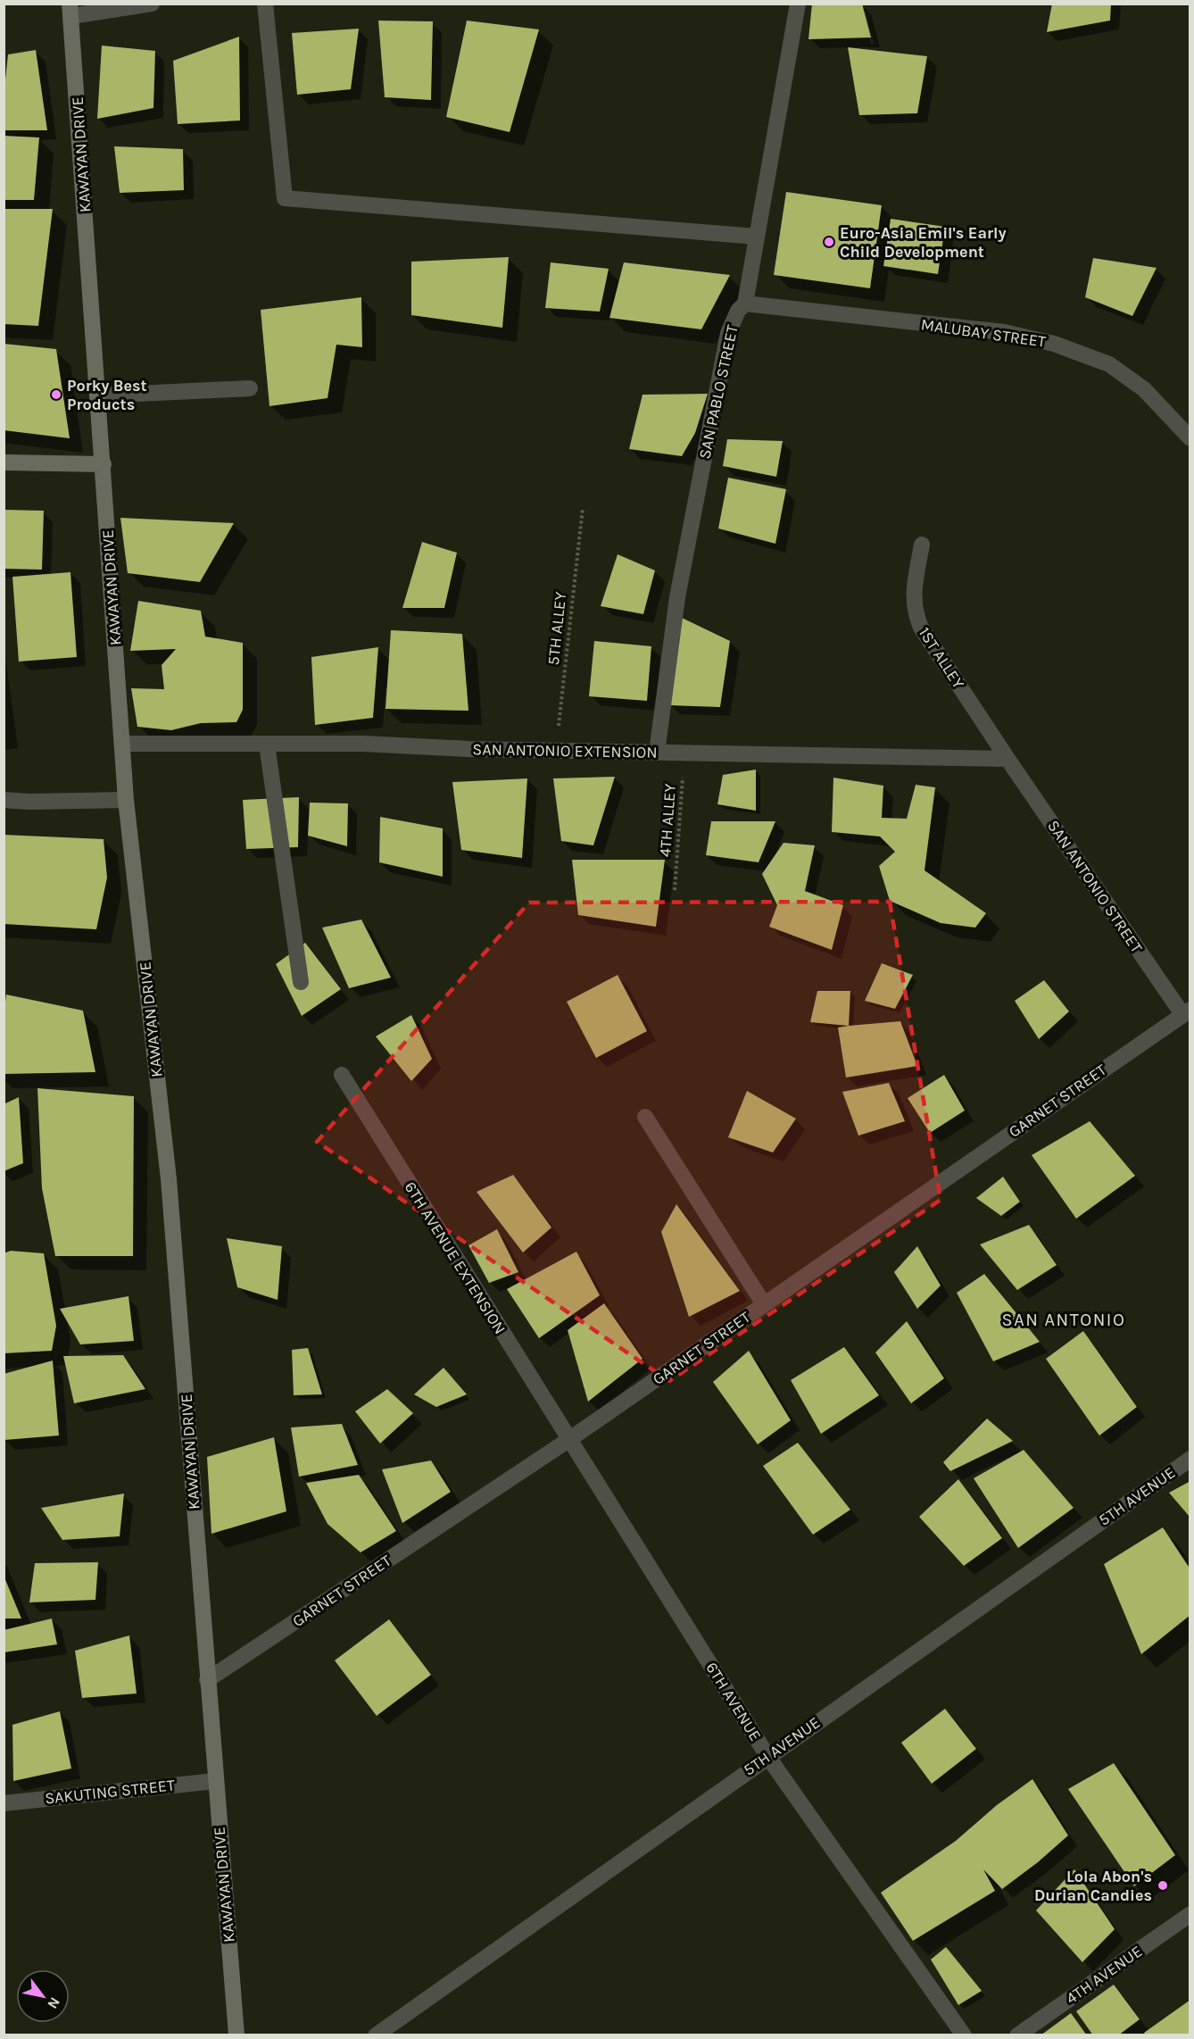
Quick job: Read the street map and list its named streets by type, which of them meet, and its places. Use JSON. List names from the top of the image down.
{
  "streets": {
    "street": [
      "KAWAYAN DRIVE",
      "MALUBAY STREET",
      "SAN PABLO STREET",
      "1ST ALLEY",
      "SAN ANTONIO EXTENSION",
      "SAN ANTONIO STREET",
      "GARNET STREET",
      "6TH AVENUE EXTENSION",
      "5TH AVENUE",
      "6TH AVENUE",
      "SAKUTING STREET",
      "4TH AVENUE"
    ],
    "path": ["5TH ALLEY", "4TH ALLEY"]
  },
  "crossings": [
    ["KAWAYAN DRIVE", "SAN ANTONIO EXTENSION"],
    ["KAWAYAN DRIVE", "GARNET STREET"],
    ["KAWAYAN DRIVE", "SAKUTING STREET"],
    ["MALUBAY STREET", "SAN PABLO STREET"],
    ["SAN PABLO STREET", "SAN ANTONIO EXTENSION"],
    ["5TH ALLEY", "SAN ANTONIO EXTENSION"],
    ["1ST ALLEY", "SAN ANTONIO EXTENSION"],
    ["1ST ALLEY", "SAN ANTONIO STREET"],
    ["SAN ANTONIO EXTENSION", "4TH ALLEY"],
    ["SAN ANTONIO EXTENSION", "SAN ANTONIO STREET"],
    ["SAN ANTONIO STREET", "GARNET STREET"],
    ["GARNET STREET", "6TH AVENUE EXTENSION"],
    ["GARNET STREET", "6TH AVENUE"],
    ["6TH AVENUE EXTENSION", "6TH AVENUE"],
    ["5TH AVENUE", "6TH AVENUE"]
  ],
  "districts": ["SAN ANTONIO"],
  "places": ["Euro-Asia Emil's Early Child Development", "Porky Best Products", "Lola Abon's Durian Candies"],
  "north": "bottom right"
}
